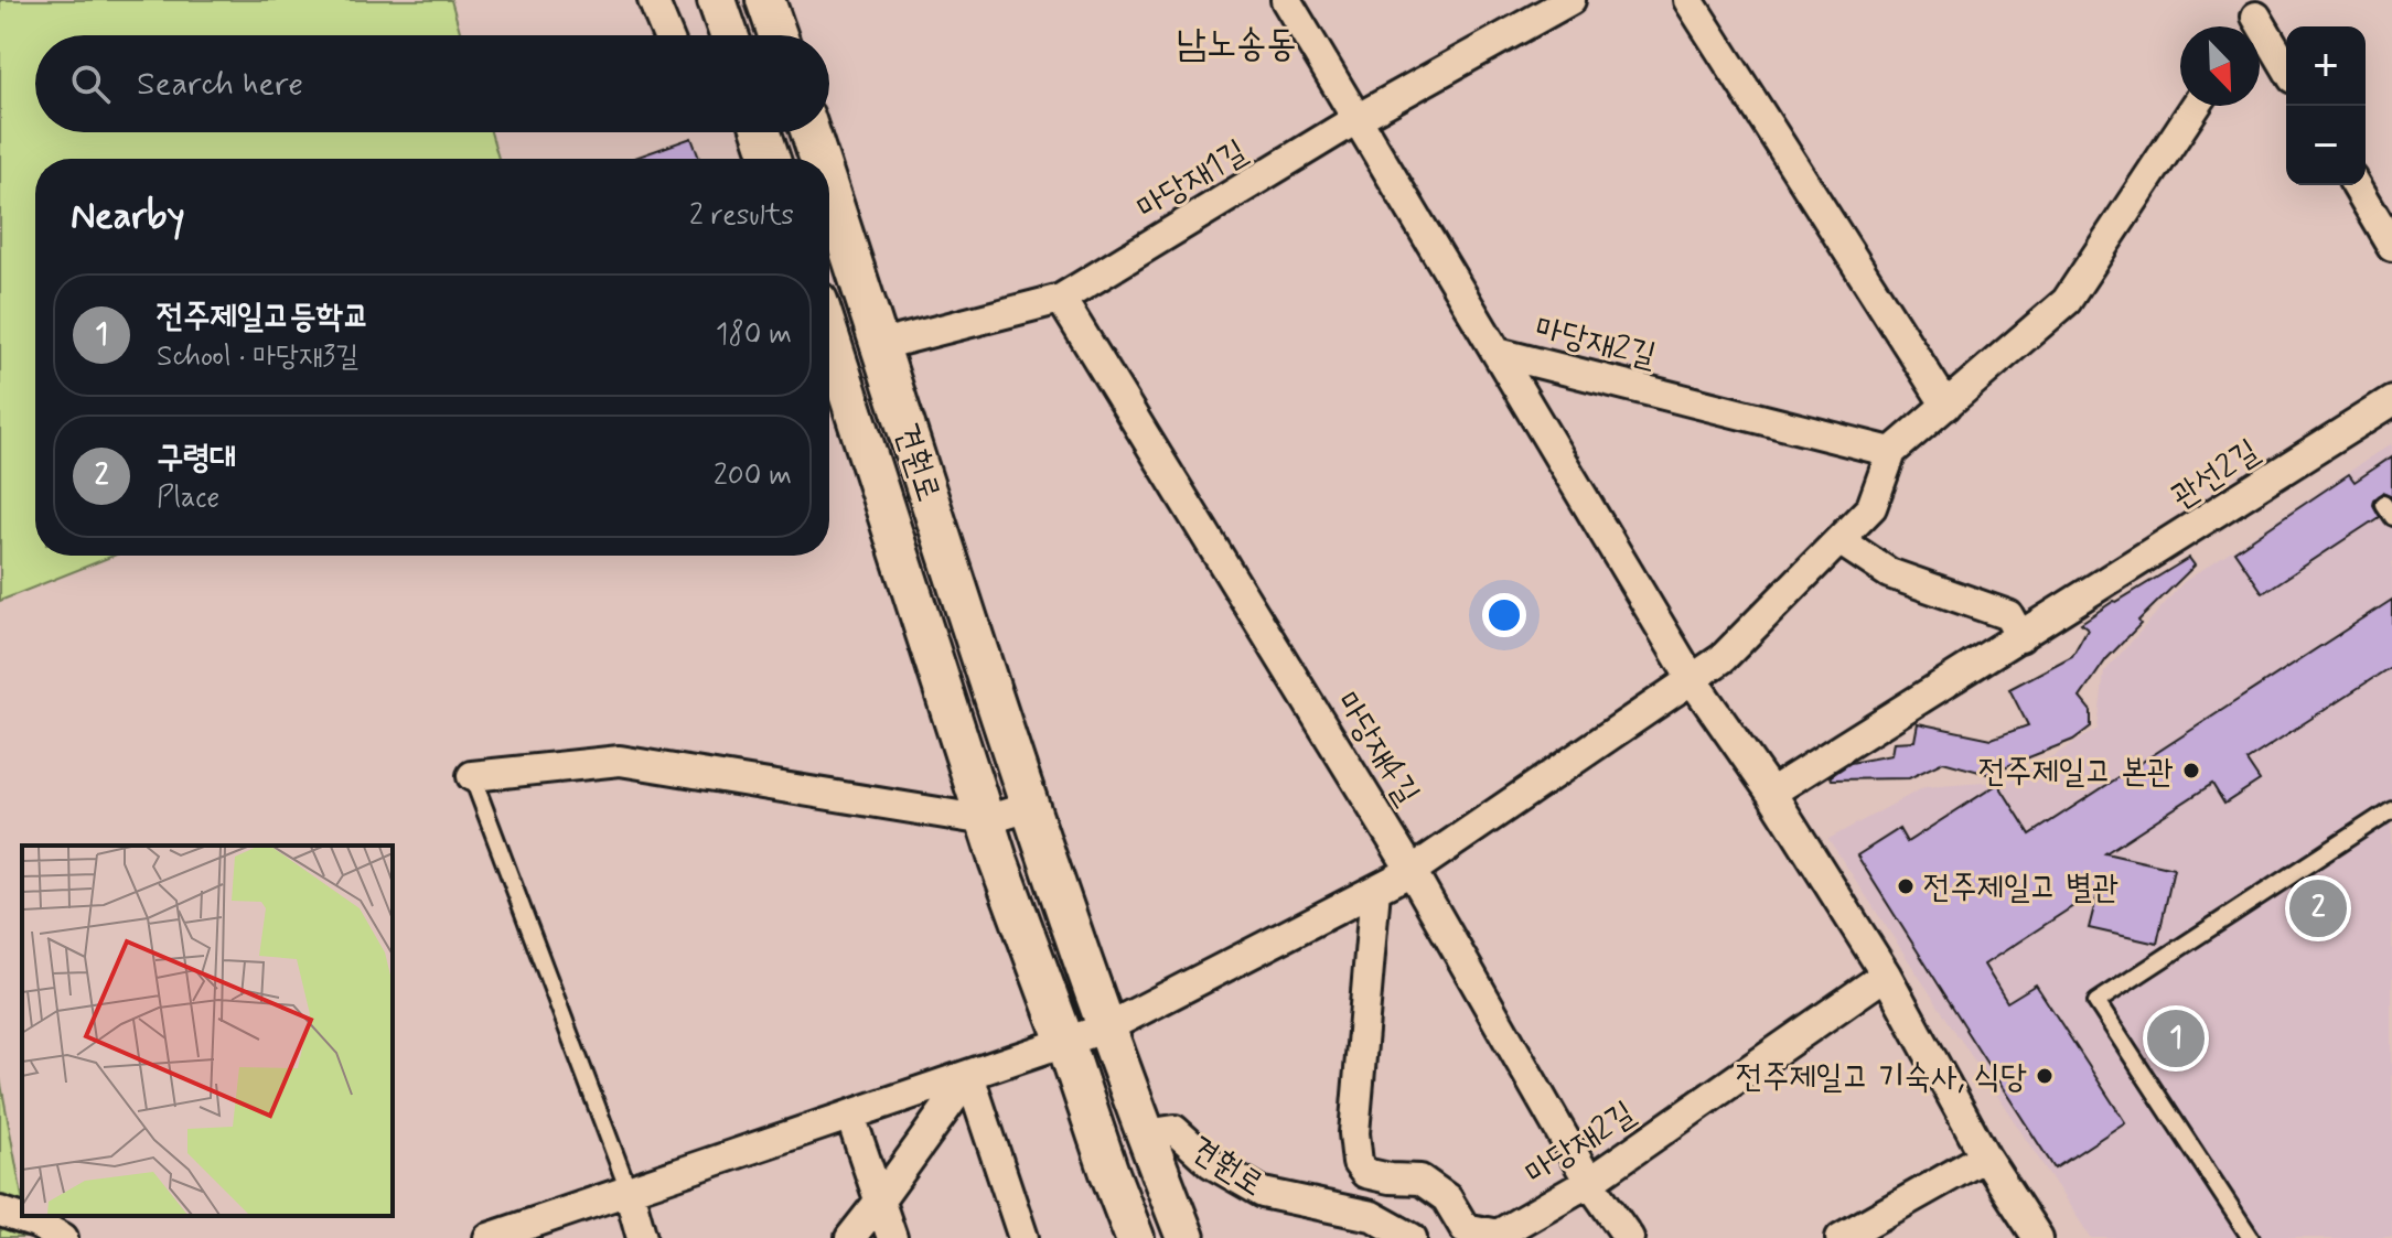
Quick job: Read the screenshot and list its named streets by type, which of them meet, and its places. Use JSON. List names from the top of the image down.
{
  "streets": {
    "street": [
      "마당재1길",
      "마당재2길",
      "견훤로",
      "관선2길",
      "마당재4길"
    ]
  },
  "crossings": [
    ["마당재1길", "견훤로"],
    ["마당재1길", "마당재4길"],
    ["마당재2길", "마당재4길"]
  ],
  "districts": ["남노송동"],
  "places": ["전주제일고 본관", "전주제일고 별관", "전주제일고 기숙사, 식당"],
  "north": "bottom right",
  "page": {
    "map_buttons": ["+", "−"],
    "search": "Search here",
    "heading": ["Nearby", "2 results"],
    "list": [
      {
        "mark": "1",
        "name": "전주제일고등학교",
        "note": "School · 마당재3길",
        "value": "180 m"
      },
      {
        "mark": "2",
        "name": "구령대",
        "note": "Place",
        "value": "200 m"
      }
    ],
    "pins": ["2", "1"]
  }
}
